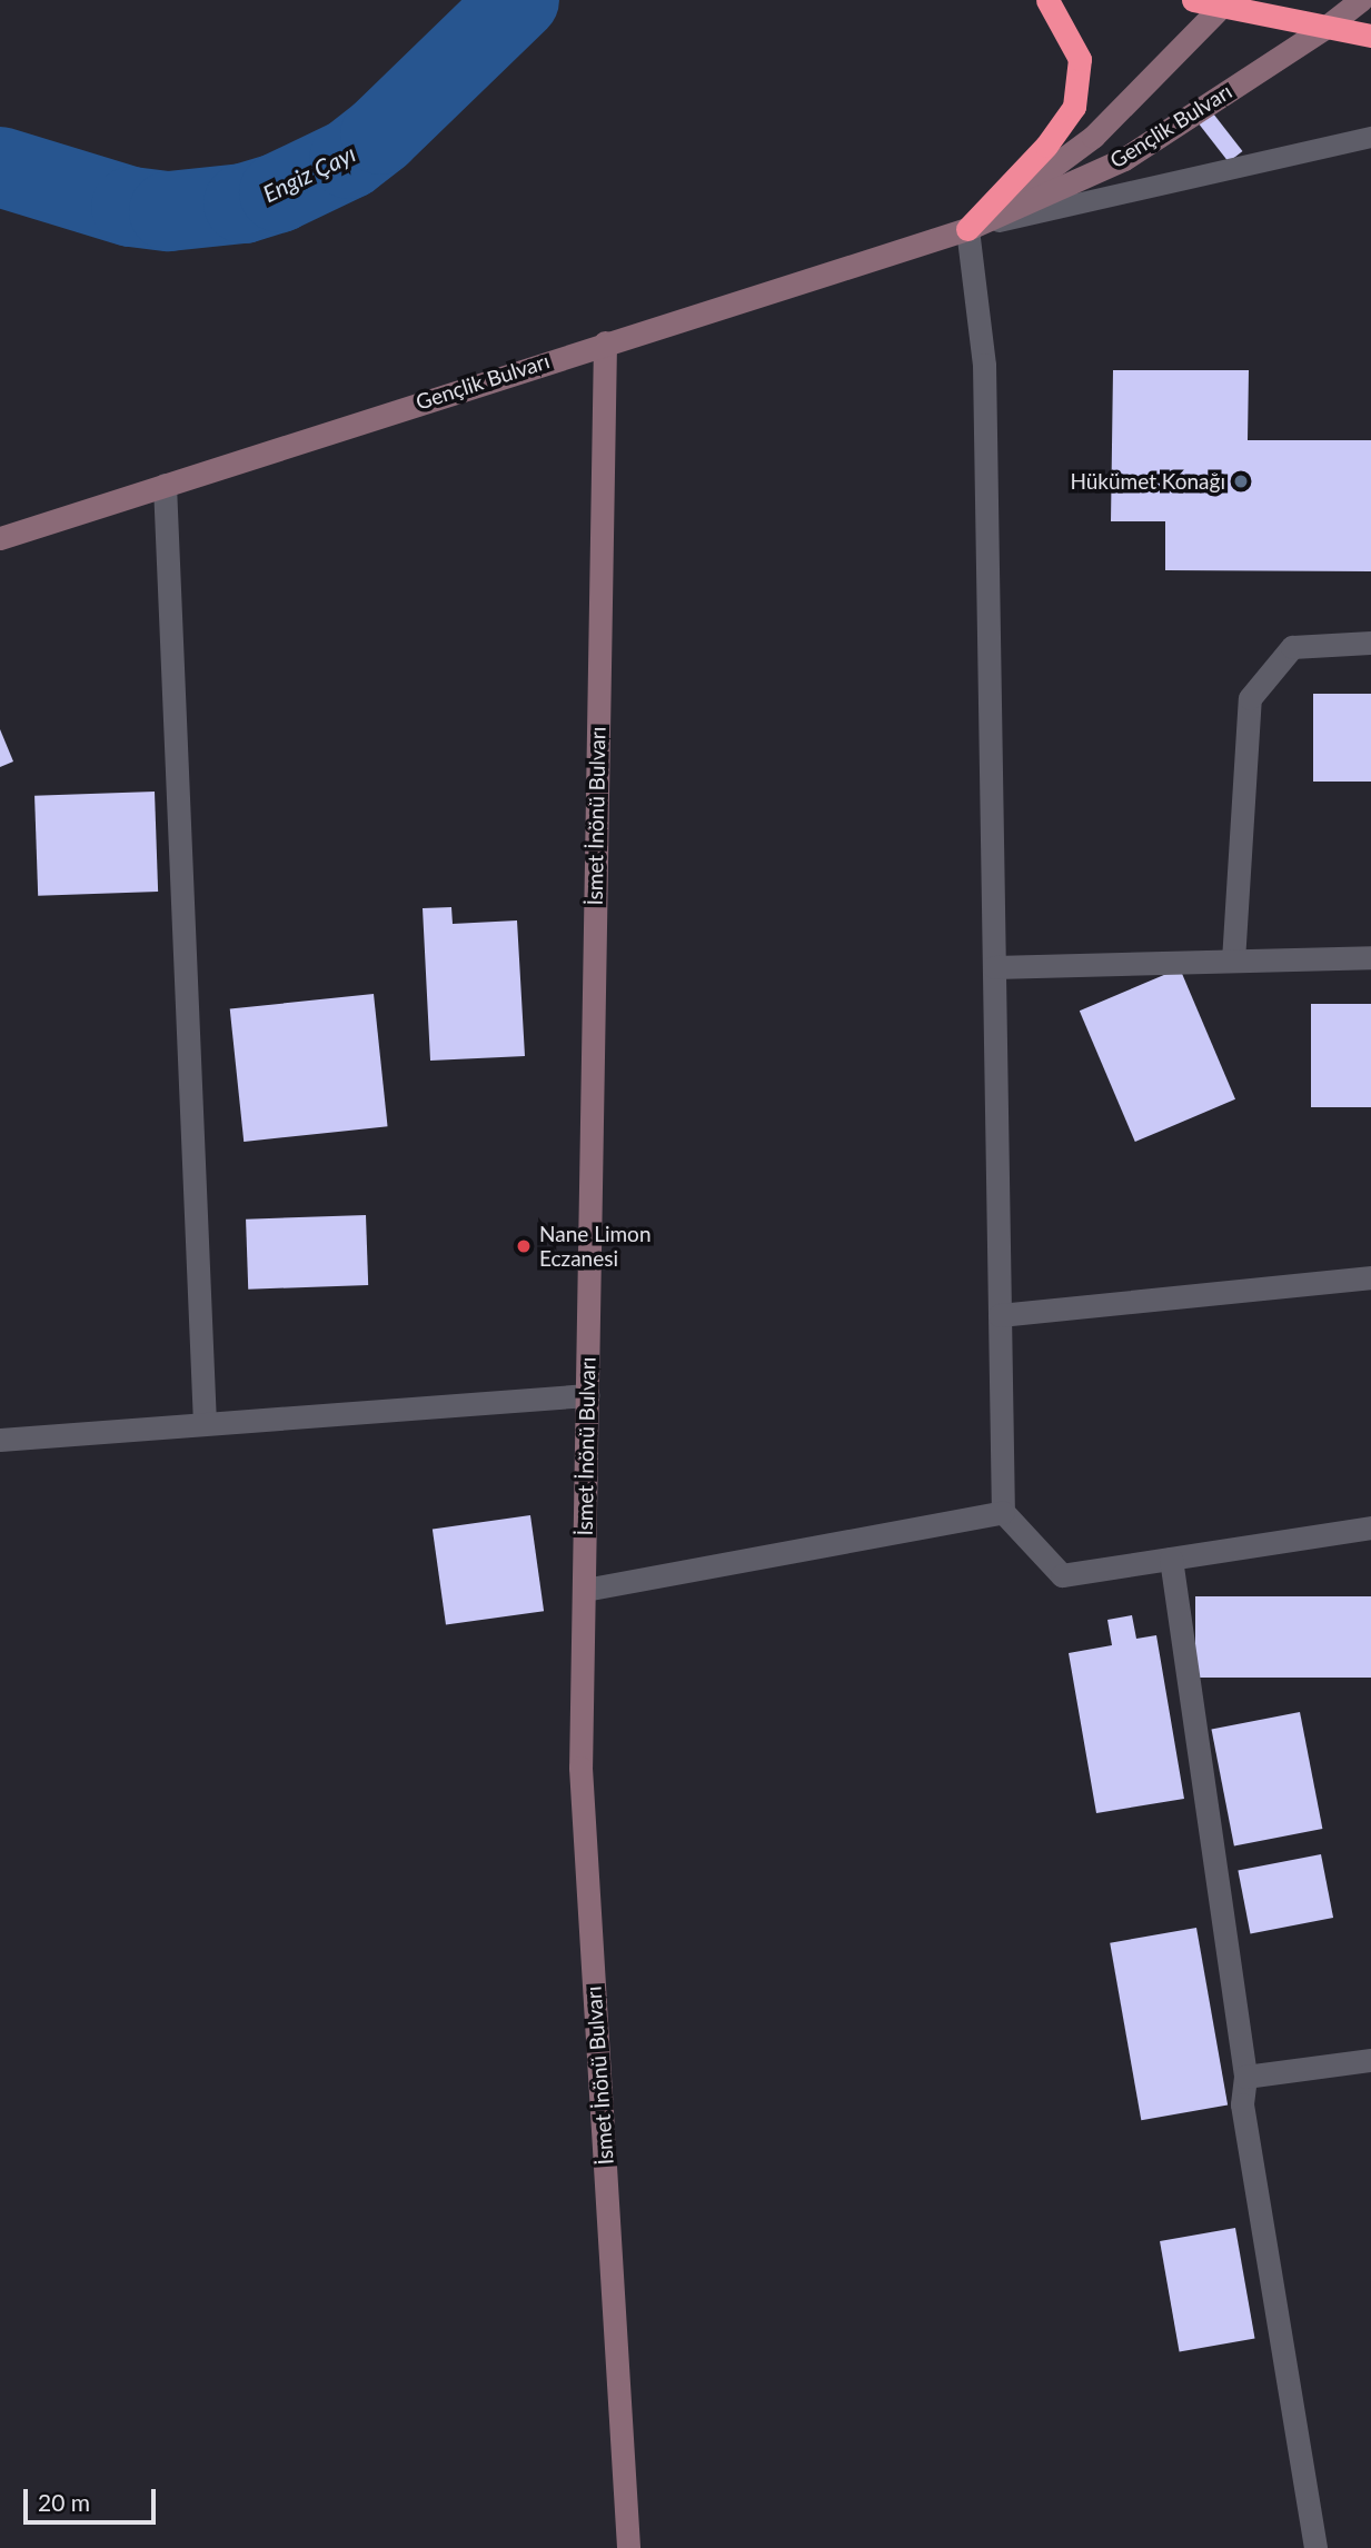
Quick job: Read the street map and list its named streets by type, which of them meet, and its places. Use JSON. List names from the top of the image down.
{
  "streets": {
    "street": ["Gençlik Bulvarı", "İsmet İnönü Bulvarı"]
  },
  "crossings": [
    ["Gençlik Bulvarı", "İsmet İnönü Bulvarı"]
  ],
  "water": ["Engiz Çayı"],
  "places": ["Hükümet Konağı", "Nane Limon Eczanesi"],
  "scale_bar": "20 m"
}
